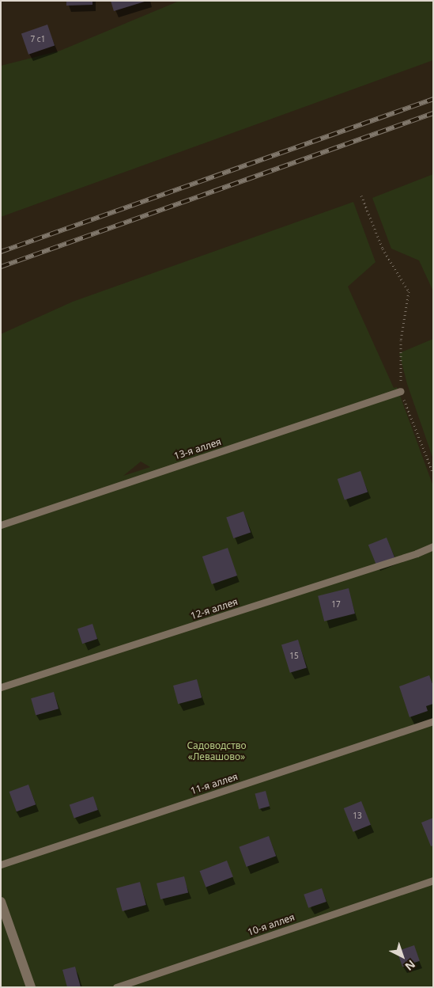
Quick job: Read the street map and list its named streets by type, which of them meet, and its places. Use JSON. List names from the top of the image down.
{
  "streets": {
    "lane": [
      "13-я аллея",
      "12-я аллея",
      "11-я аллея",
      "10-я аллея"
    ]
  },
  "parks": ["Садоводство «Левашово»"],
  "house_numbers": [
    "7 с1",
    "17",
    "15",
    "13"
  ],
  "north": "bottom right"
}
